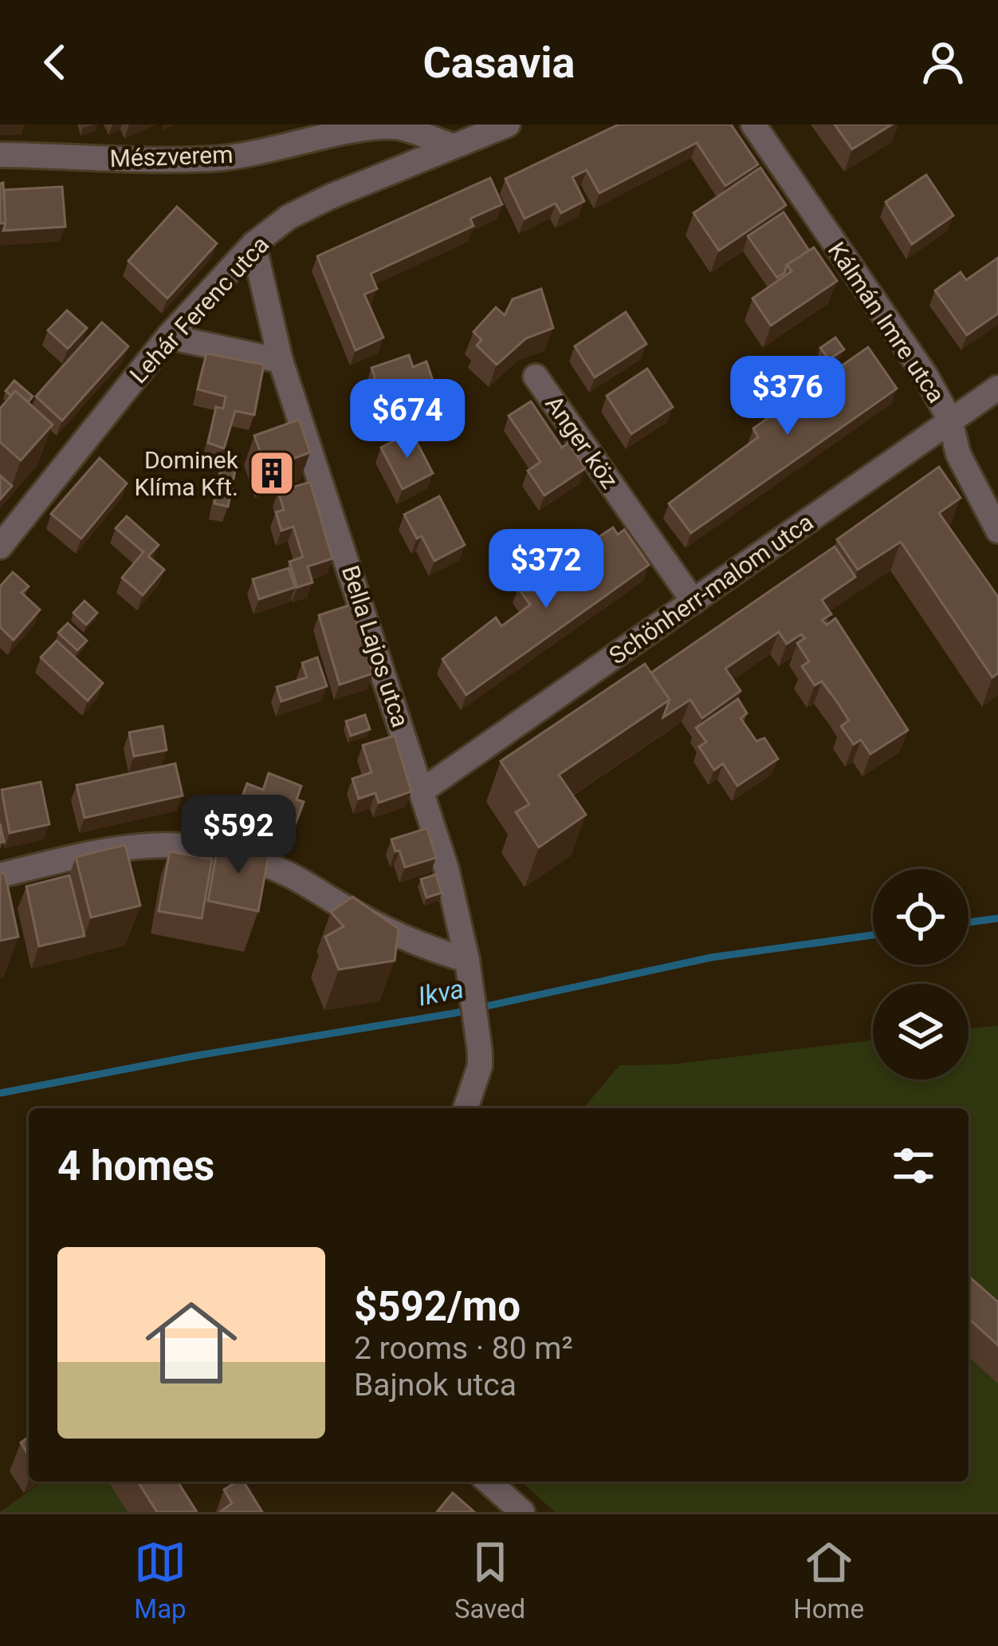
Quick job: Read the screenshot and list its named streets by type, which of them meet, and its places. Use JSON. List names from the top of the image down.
{
  "streets": {
    "street": [
      "Mészverem",
      "Lehár Ferenc utca",
      "Kálmán Imre utca",
      "Anger köz",
      "Schönherr-malom utca",
      "Bella Lajos utca"
    ]
  },
  "crossings": [
    ["Mészverem", "Lehár Ferenc utca"],
    ["Lehár Ferenc utca", "Bella Lajos utca"],
    ["Kálmán Imre utca", "Schönherr-malom utca"],
    ["Anger köz", "Schönherr-malom utca"],
    ["Schönherr-malom utca", "Bella Lajos utca"]
  ],
  "water": ["Ikva"],
  "places": {
    "building": ["Dominek Klíma Kft."]
  },
  "page": {
    "header": "Casavia",
    "price": [
      "$376",
      "$674",
      "$372",
      "$592"
    ],
    "heading": "4 homes",
    "list": [
      {
        "name": "$592/mo",
        "note": "2 rooms · 80 m² · Bajnok utca"
      }
    ],
    "tabs": ["Map", "Saved", "Home"]
  }
}
